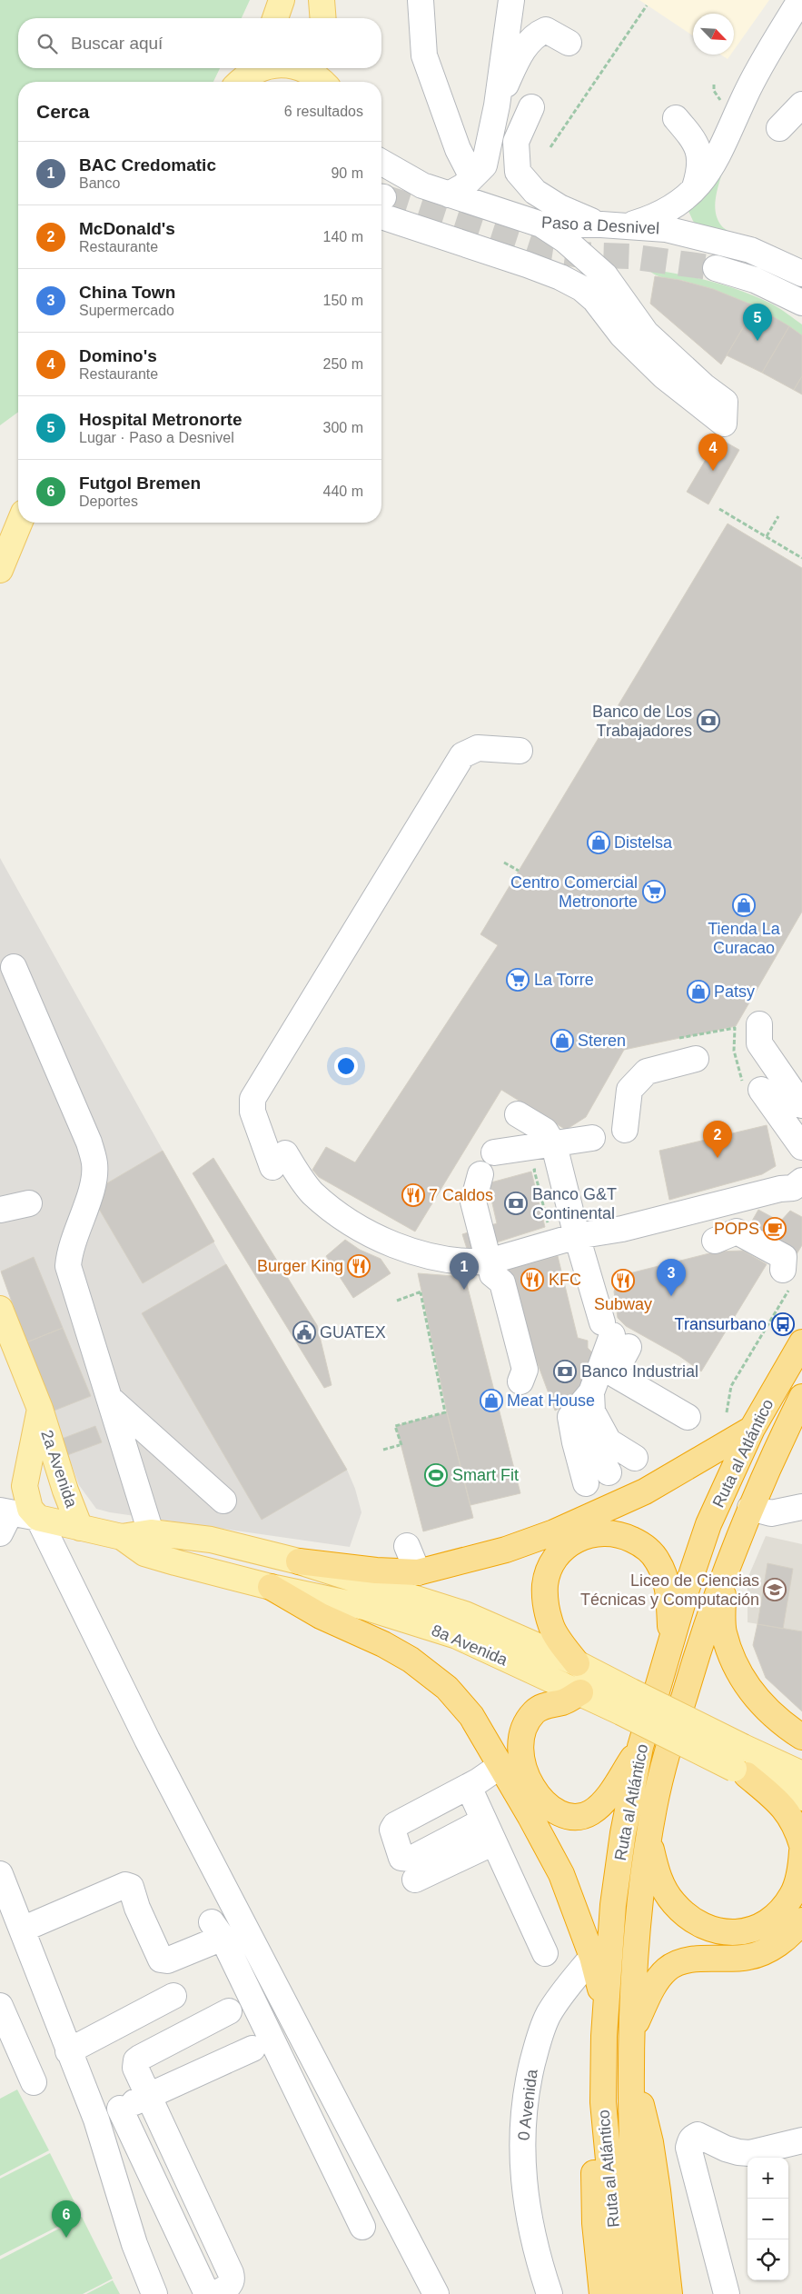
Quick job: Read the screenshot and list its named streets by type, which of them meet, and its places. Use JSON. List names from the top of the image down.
{
  "streets": {
    "highway": ["Ruta al Atlántico"],
    "main road": ["2a Avenida", "8a Avenida"],
    "street": ["Paso a Desnivel", "0 Avenida"]
  },
  "crossings": [
    ["2a Avenida", "8a Avenida"]
  ],
  "places": {
    "bank": ["Banco de Los Trabajadores", "Banco G&T Continental", "Banco Industrial"],
    "shop": [
      "Distelsa",
      "Tienda La Curacao",
      "Patsy",
      "Steren",
      "Meat House"
    ],
    "supermarket": ["Centro Comercial Metronorte", "La Torre"],
    "restaurant": [
      "7 Caldos",
      "Burger King",
      "KFC",
      "Subway"
    ],
    "cafe": ["POPS"],
    "bus stop": ["Transurbano"],
    "public building": ["GUATEX"],
    "sports": ["Smart Fit"],
    "school or university": ["Liceo de Ciencias Técnicas y Computación"]
  },
  "north": "bottom right",
  "page": {
    "search": "Buscar aquí",
    "heading": ["Cerca", "6 resultados"],
    "list": [
      {
        "mark": "1",
        "name": "BAC Credomatic",
        "note": "Banco",
        "value": "90 m"
      },
      {
        "mark": "2",
        "name": "McDonald's",
        "note": "Restaurante",
        "value": "140 m"
      },
      {
        "mark": "3",
        "name": "China Town",
        "note": "Supermercado",
        "value": "150 m"
      },
      {
        "mark": "4",
        "name": "Domino's",
        "note": "Restaurante",
        "value": "250 m"
      },
      {
        "mark": "5",
        "name": "Hospital Metronorte",
        "note": "Lugar · Paso a Desnivel",
        "value": "300 m"
      },
      {
        "mark": "6",
        "name": "Futgol Bremen",
        "note": "Deportes",
        "value": "440 m"
      }
    ],
    "pins": [
      "5",
      "4",
      "2",
      "1",
      "3",
      "6"
    ],
    "map_buttons": ["+", "−"]
  }
}
